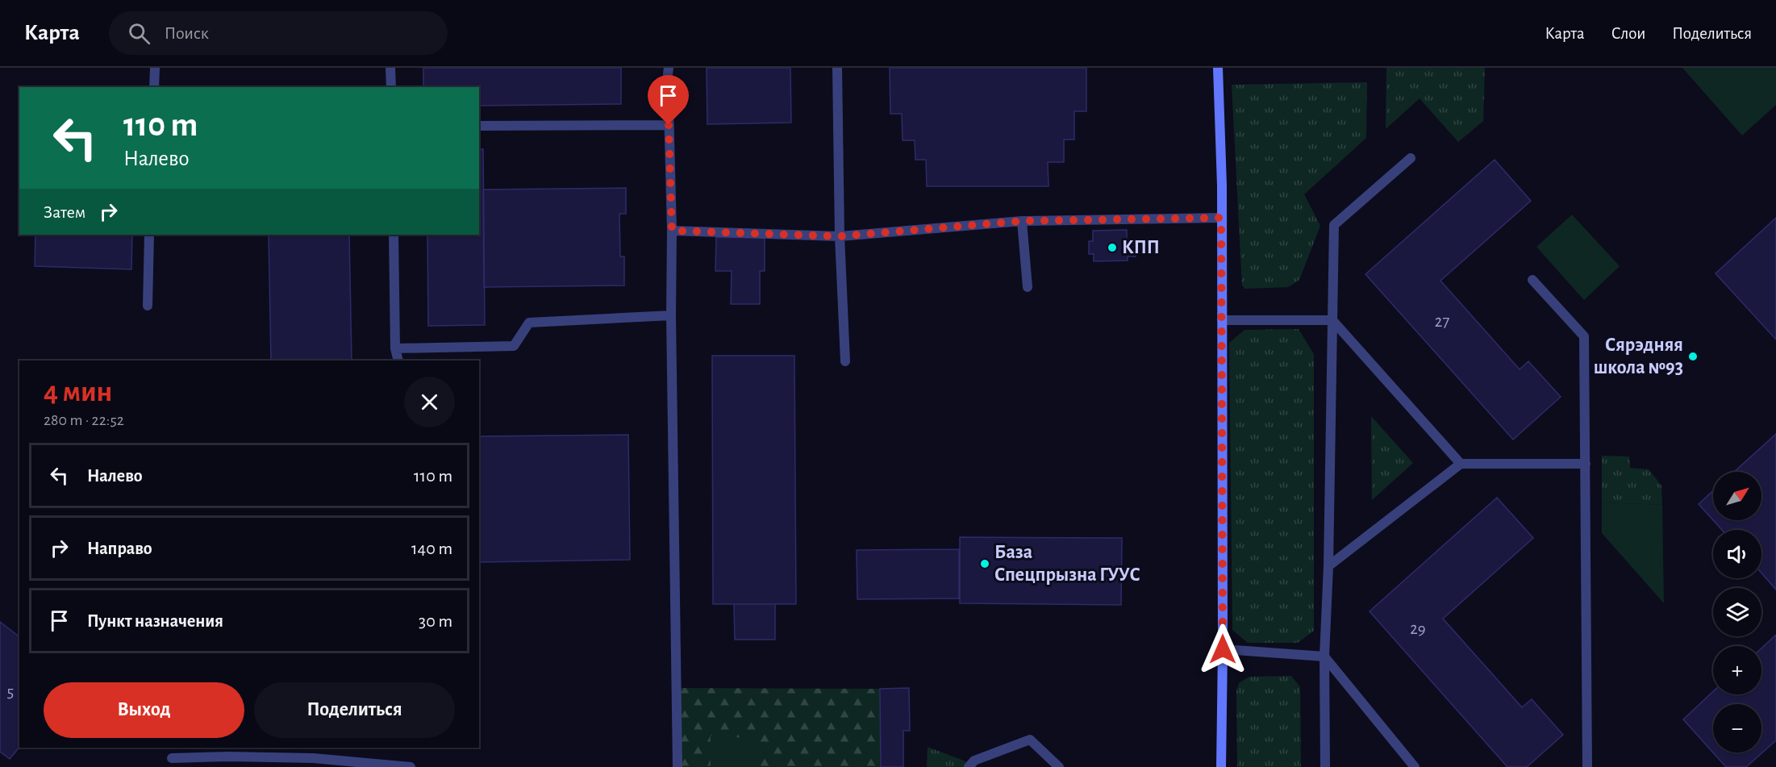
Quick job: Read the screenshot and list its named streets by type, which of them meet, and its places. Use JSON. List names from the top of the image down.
{
  "places": ["КПП", "Сярэдняя школа №93", "База Спецпрызна ГУУС"],
  "house_numbers": ["27", "29", "5"],
  "north": "top right",
  "page": {
    "header": "Карта",
    "search": "Поиск",
    "nav": ["Карта", "Слои", "Поделиться"],
    "turn": ["110 m", "Налево"],
    "then": "Затем",
    "heading": ["4 мин", "280 m · 22:52"],
    "list": [
      {
        "name": "Налево",
        "value": "110 m"
      },
      {
        "name": "Направо",
        "value": "140 m"
      },
      {
        "name": "Пункт назначения",
        "value": "30 m"
      }
    ],
    "map_buttons": ["+", "−"],
    "buttons": ["Выход", "Поделиться"]
  }
}
